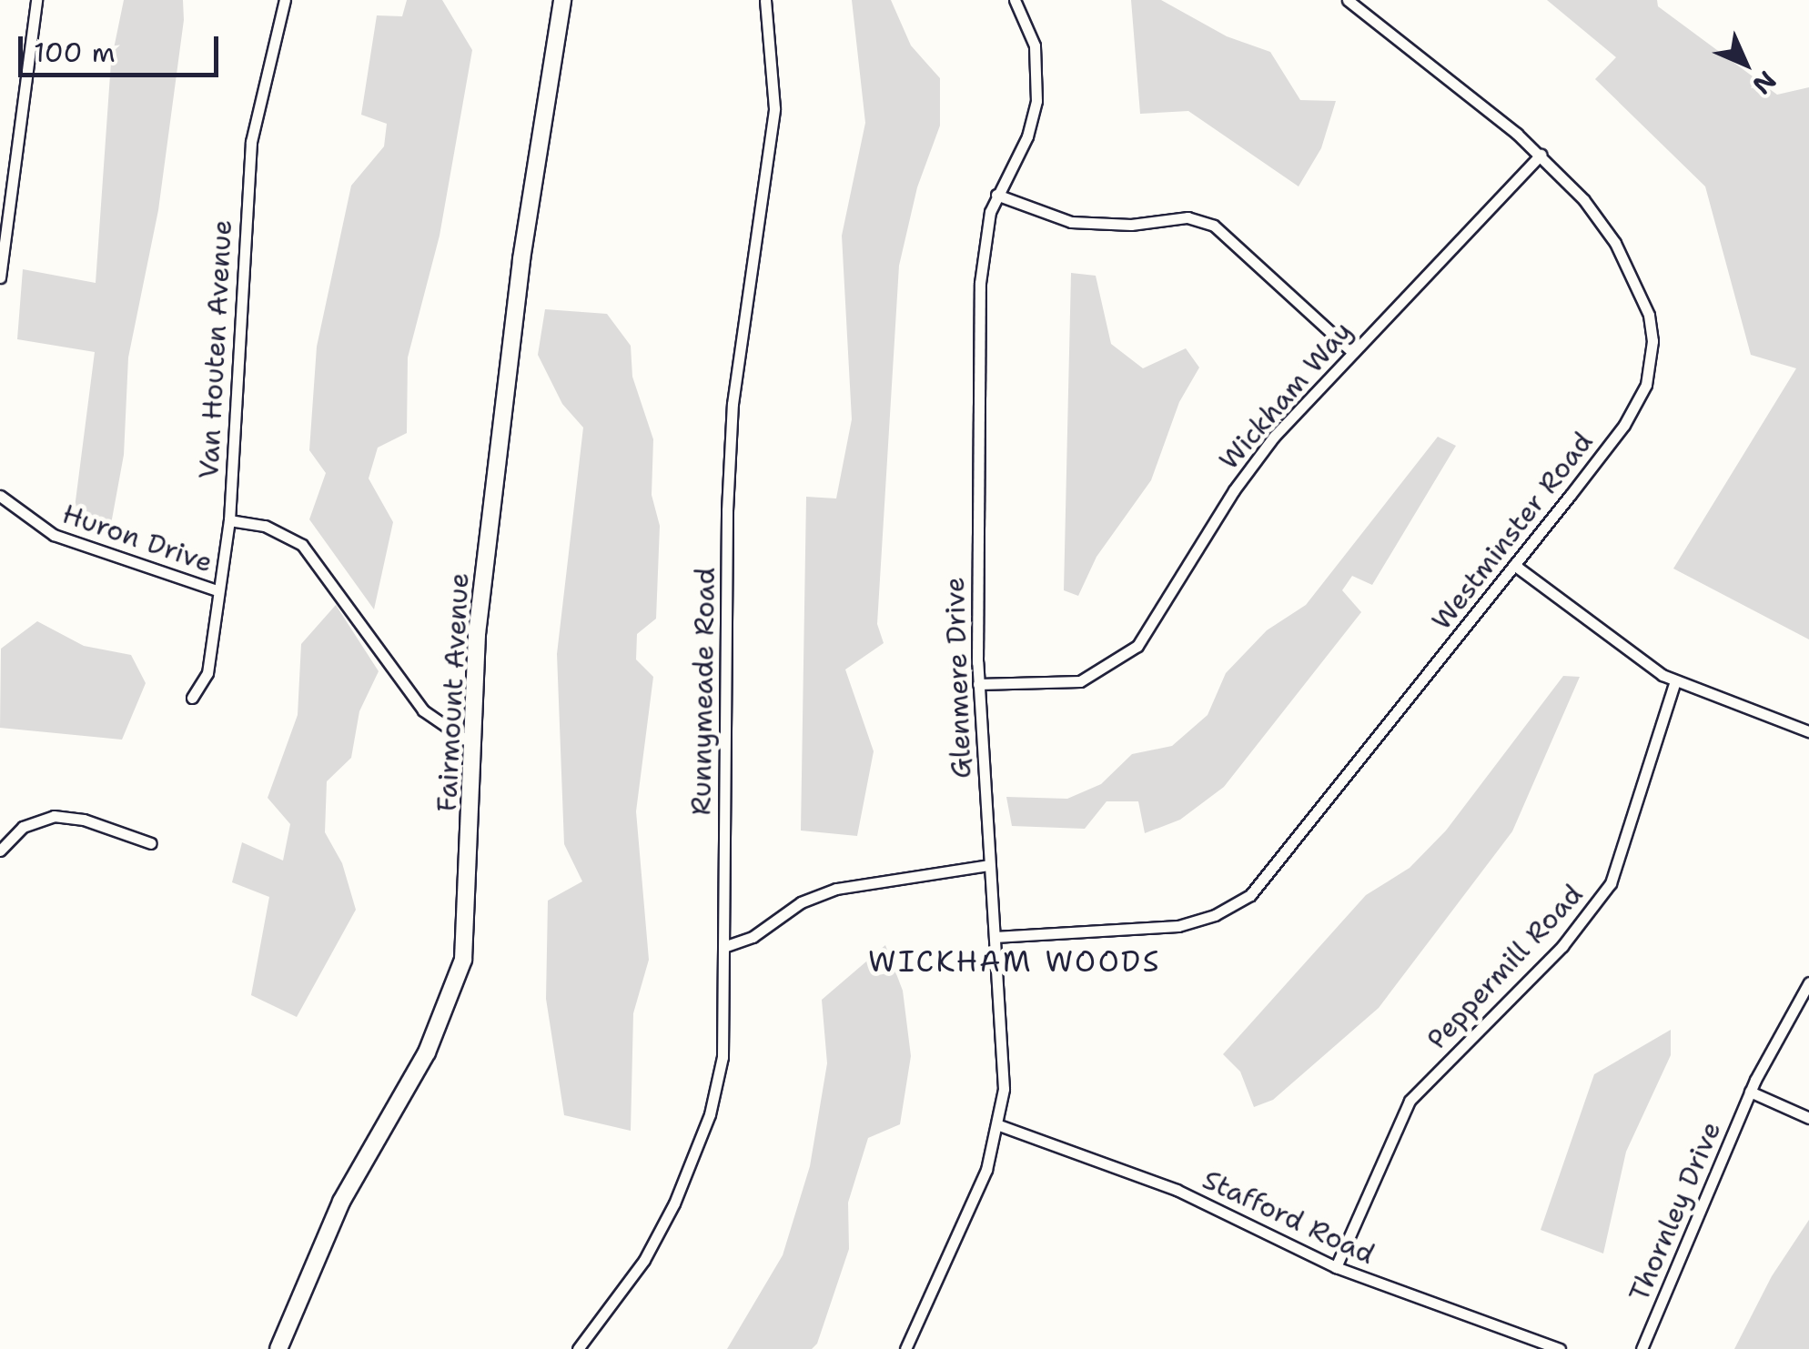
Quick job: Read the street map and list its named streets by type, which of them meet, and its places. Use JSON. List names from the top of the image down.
{
  "streets": {
    "main road": ["Fairmount Avenue"],
    "street": [
      "Van Houten Avenue",
      "Wickham Way",
      "Westminster Road",
      "Huron Drive",
      "Glenmere Drive",
      "Runnymeade Road",
      "Peppermill Road",
      "Thornley Drive",
      "Stafford Road"
    ]
  },
  "crossings": [
    ["Van Houten Avenue", "Huron Drive"],
    ["Wickham Way", "Westminster Road"],
    ["Wickham Way", "Glenmere Drive"],
    ["Westminster Road", "Glenmere Drive"],
    ["Glenmere Drive", "Stafford Road"],
    ["Peppermill Road", "Stafford Road"]
  ],
  "districts": ["WICKHAM WOODS"],
  "scale_bar": "100 m",
  "north": "bottom right"
}
